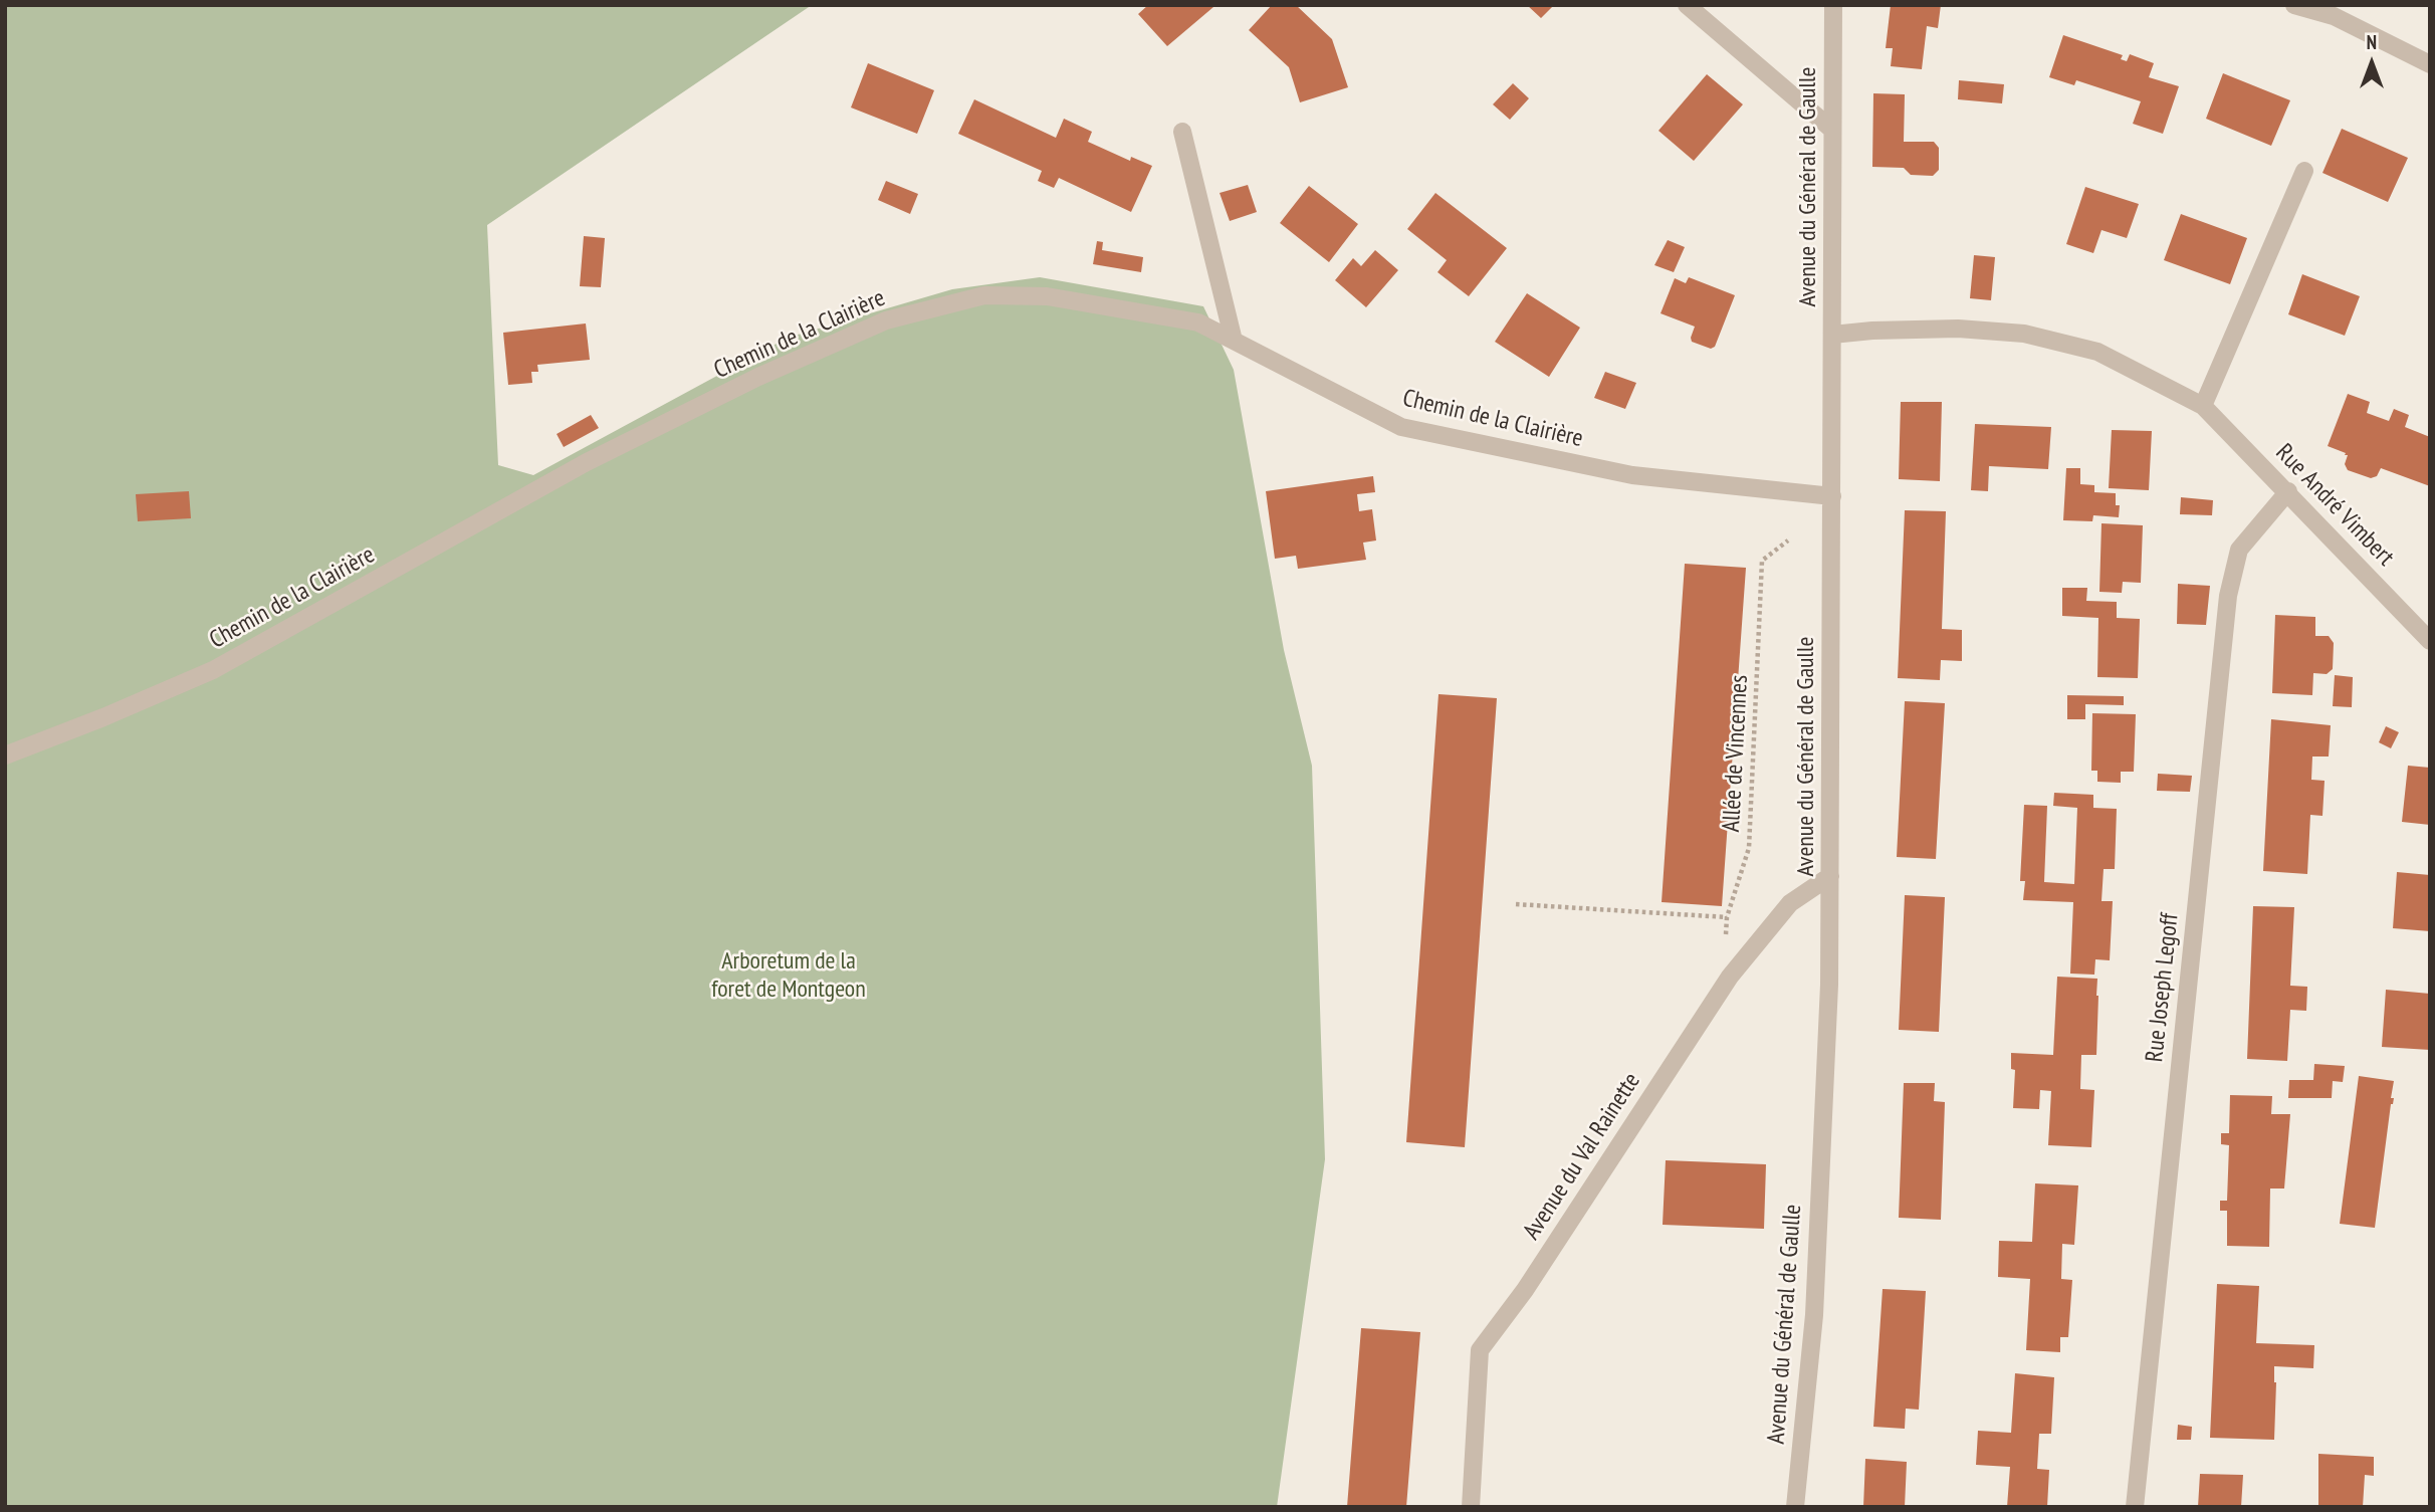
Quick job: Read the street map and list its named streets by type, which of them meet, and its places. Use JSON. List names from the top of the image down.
{
  "streets": {
    "street": [
      "Avenue du Général de Gaulle",
      "Chemin de la Clairière",
      "Rue André Vimbert",
      "Rue Joseph Legoff",
      "Avenue du Val Rainette"
    ],
    "path": ["Allée de Vincennes"]
  },
  "crossings": [
    ["Avenue du Général de Gaulle", "Chemin de la Clairière"],
    ["Avenue du Général de Gaulle", "Rue André Vimbert"],
    ["Avenue du Général de Gaulle", "Avenue du Val Rainette"],
    ["Rue André Vimbert", "Rue Joseph Legoff"],
    ["Allée de Vincennes", "Avenue du Val Rainette"]
  ],
  "parks": ["Arboretum de la foret de Montgeon"],
  "north": "top"
}
